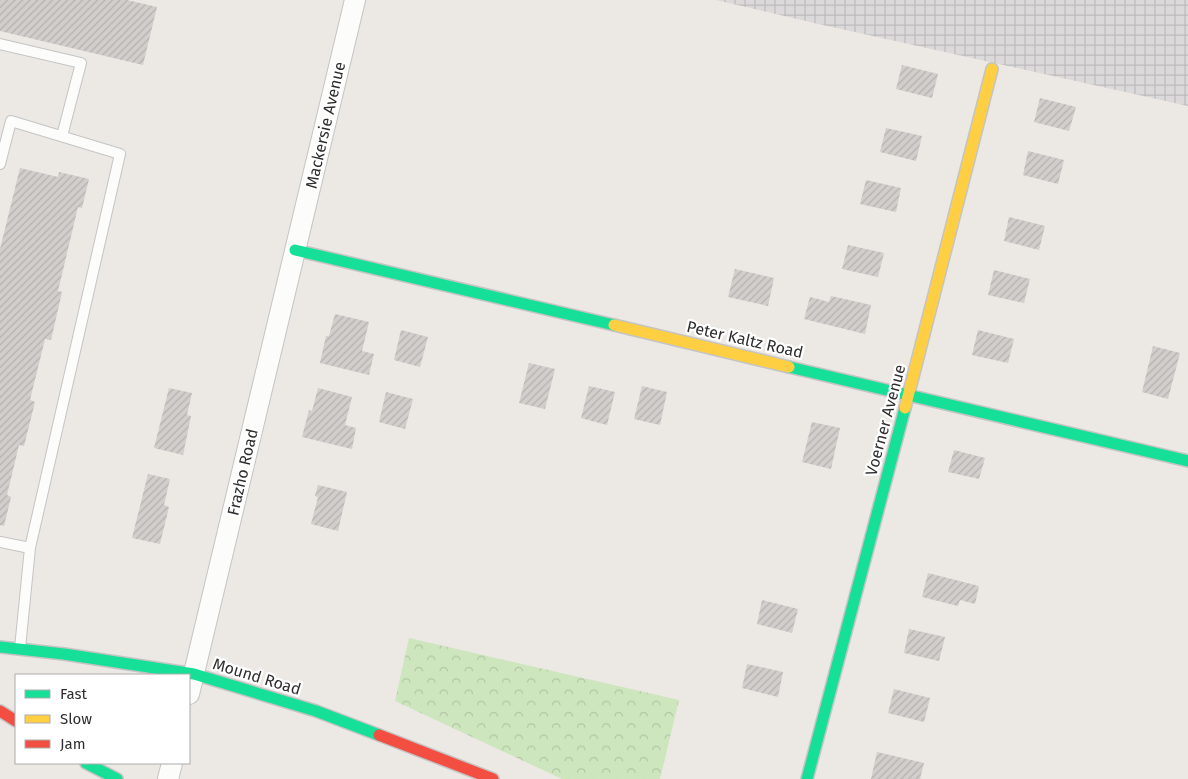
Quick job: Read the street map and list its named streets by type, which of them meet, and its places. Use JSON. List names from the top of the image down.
{
  "streets": {
    "main road": ["Peter Kaltz Road", "Voerner Avenue", "Mound Road"],
    "street": ["Mackersie Avenue", "Frazho Road"]
  },
  "crossings": [
    ["Mackersie Avenue", "Peter Kaltz Road"],
    ["Mackersie Avenue", "Frazho Road"],
    ["Peter Kaltz Road", "Voerner Avenue"],
    ["Peter Kaltz Road", "Frazho Road"],
    ["Frazho Road", "Mound Road"]
  ],
  "legend": ["Fast", "Slow", "Jam"]
}
